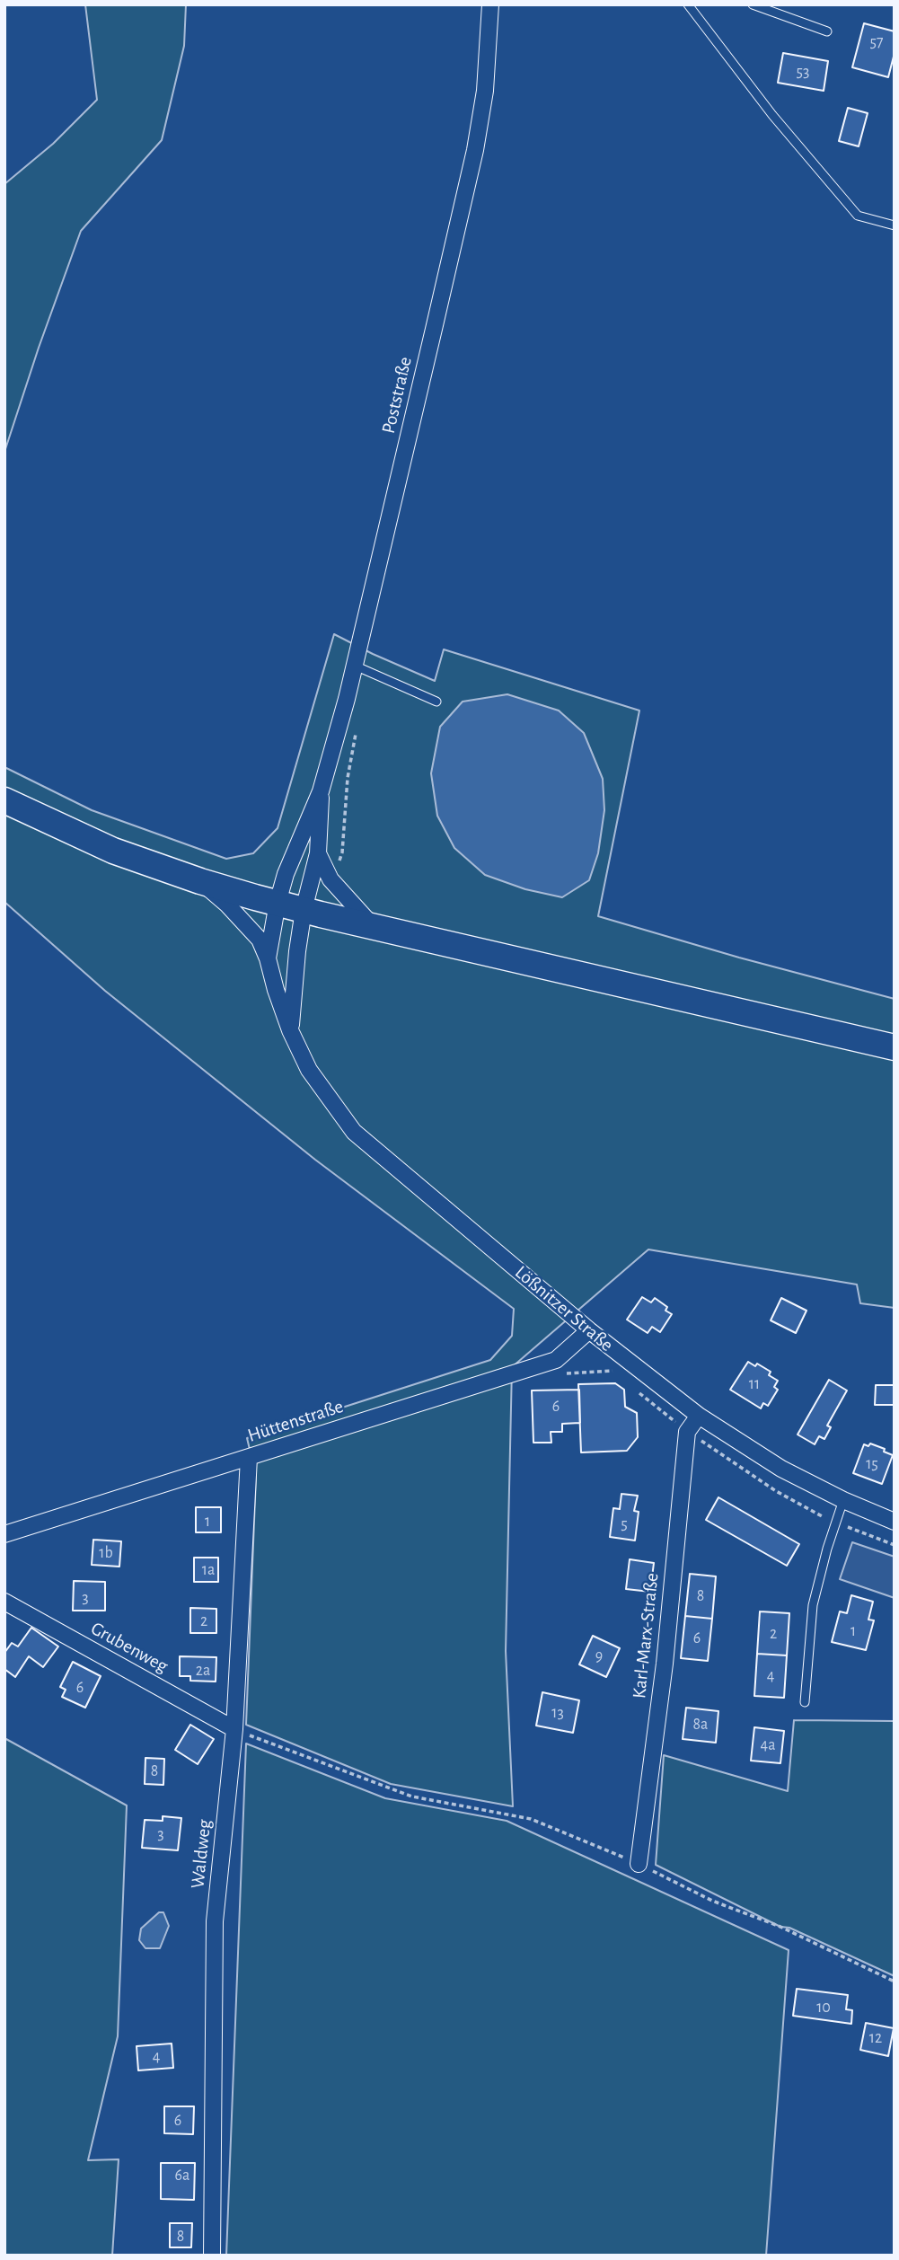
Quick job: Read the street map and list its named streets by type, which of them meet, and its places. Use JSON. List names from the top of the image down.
{
  "streets": {
    "street": [
      "Poststraße",
      "Lößnitzer Straße",
      "Hüttenstraße",
      "Karl-Marx-Straße",
      "Grubenweg",
      "Waldweg"
    ]
  },
  "crossings": [
    ["Poststraße", "Lößnitzer Straße"],
    ["Lößnitzer Straße", "Hüttenstraße"],
    ["Lößnitzer Straße", "Karl-Marx-Straße"],
    ["Hüttenstraße", "Waldweg"],
    ["Grubenweg", "Waldweg"]
  ],
  "house_numbers": [
    "57",
    "53",
    "11",
    "6",
    "15",
    "1",
    "5",
    "1b",
    "1a",
    "8",
    "3",
    "2",
    "1",
    "2",
    "6",
    "9",
    "2a",
    "4",
    "6",
    "13",
    "8a",
    "4a",
    "8",
    "3",
    "10",
    "12",
    "4",
    "6",
    "6a",
    "8"
  ]
}
